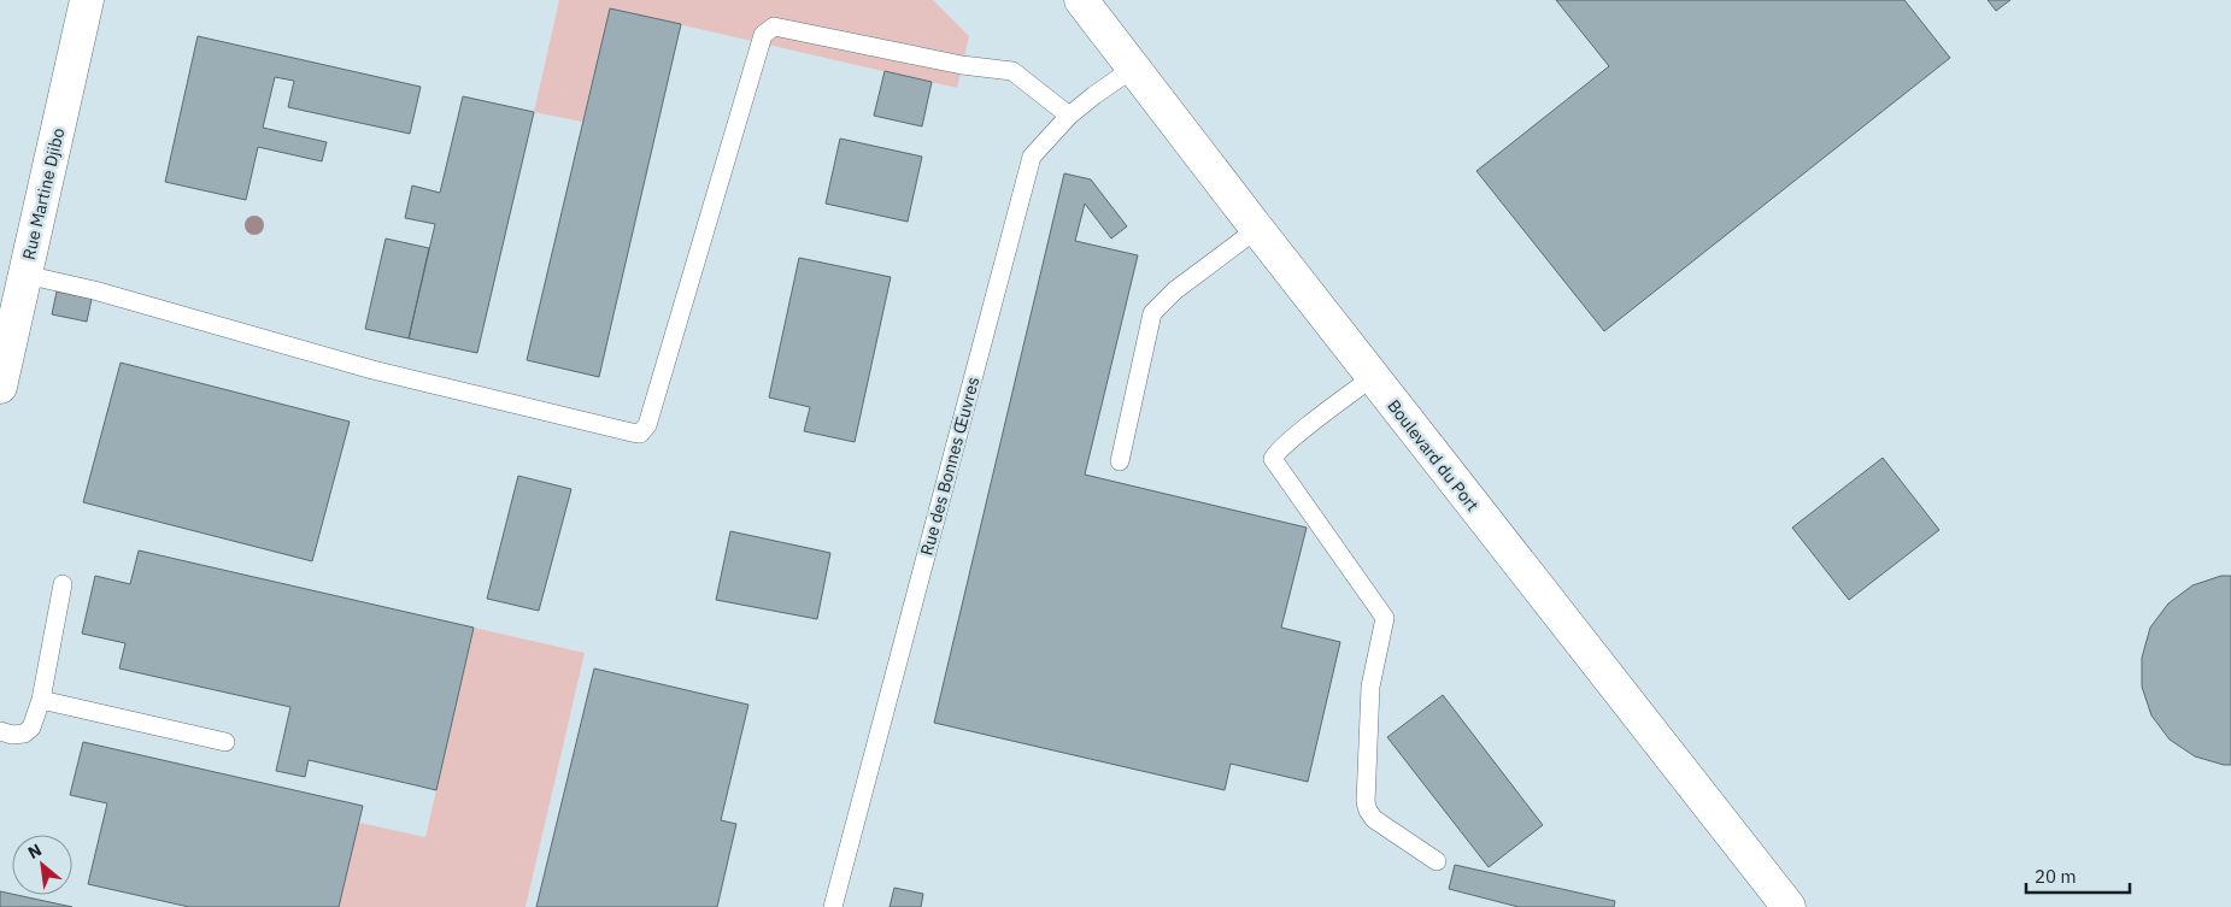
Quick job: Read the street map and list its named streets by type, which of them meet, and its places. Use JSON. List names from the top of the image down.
{
  "streets": {
    "main road": ["Rue Martine Djibo", "Boulevard du Port"],
    "lane": ["Rue des Bonnes Œuvres"]
  },
  "crossings": [
    ["Boulevard du Port", "Rue des Bonnes Œuvres"]
  ],
  "scale_bar": "20 m",
  "north": "top left"
}
